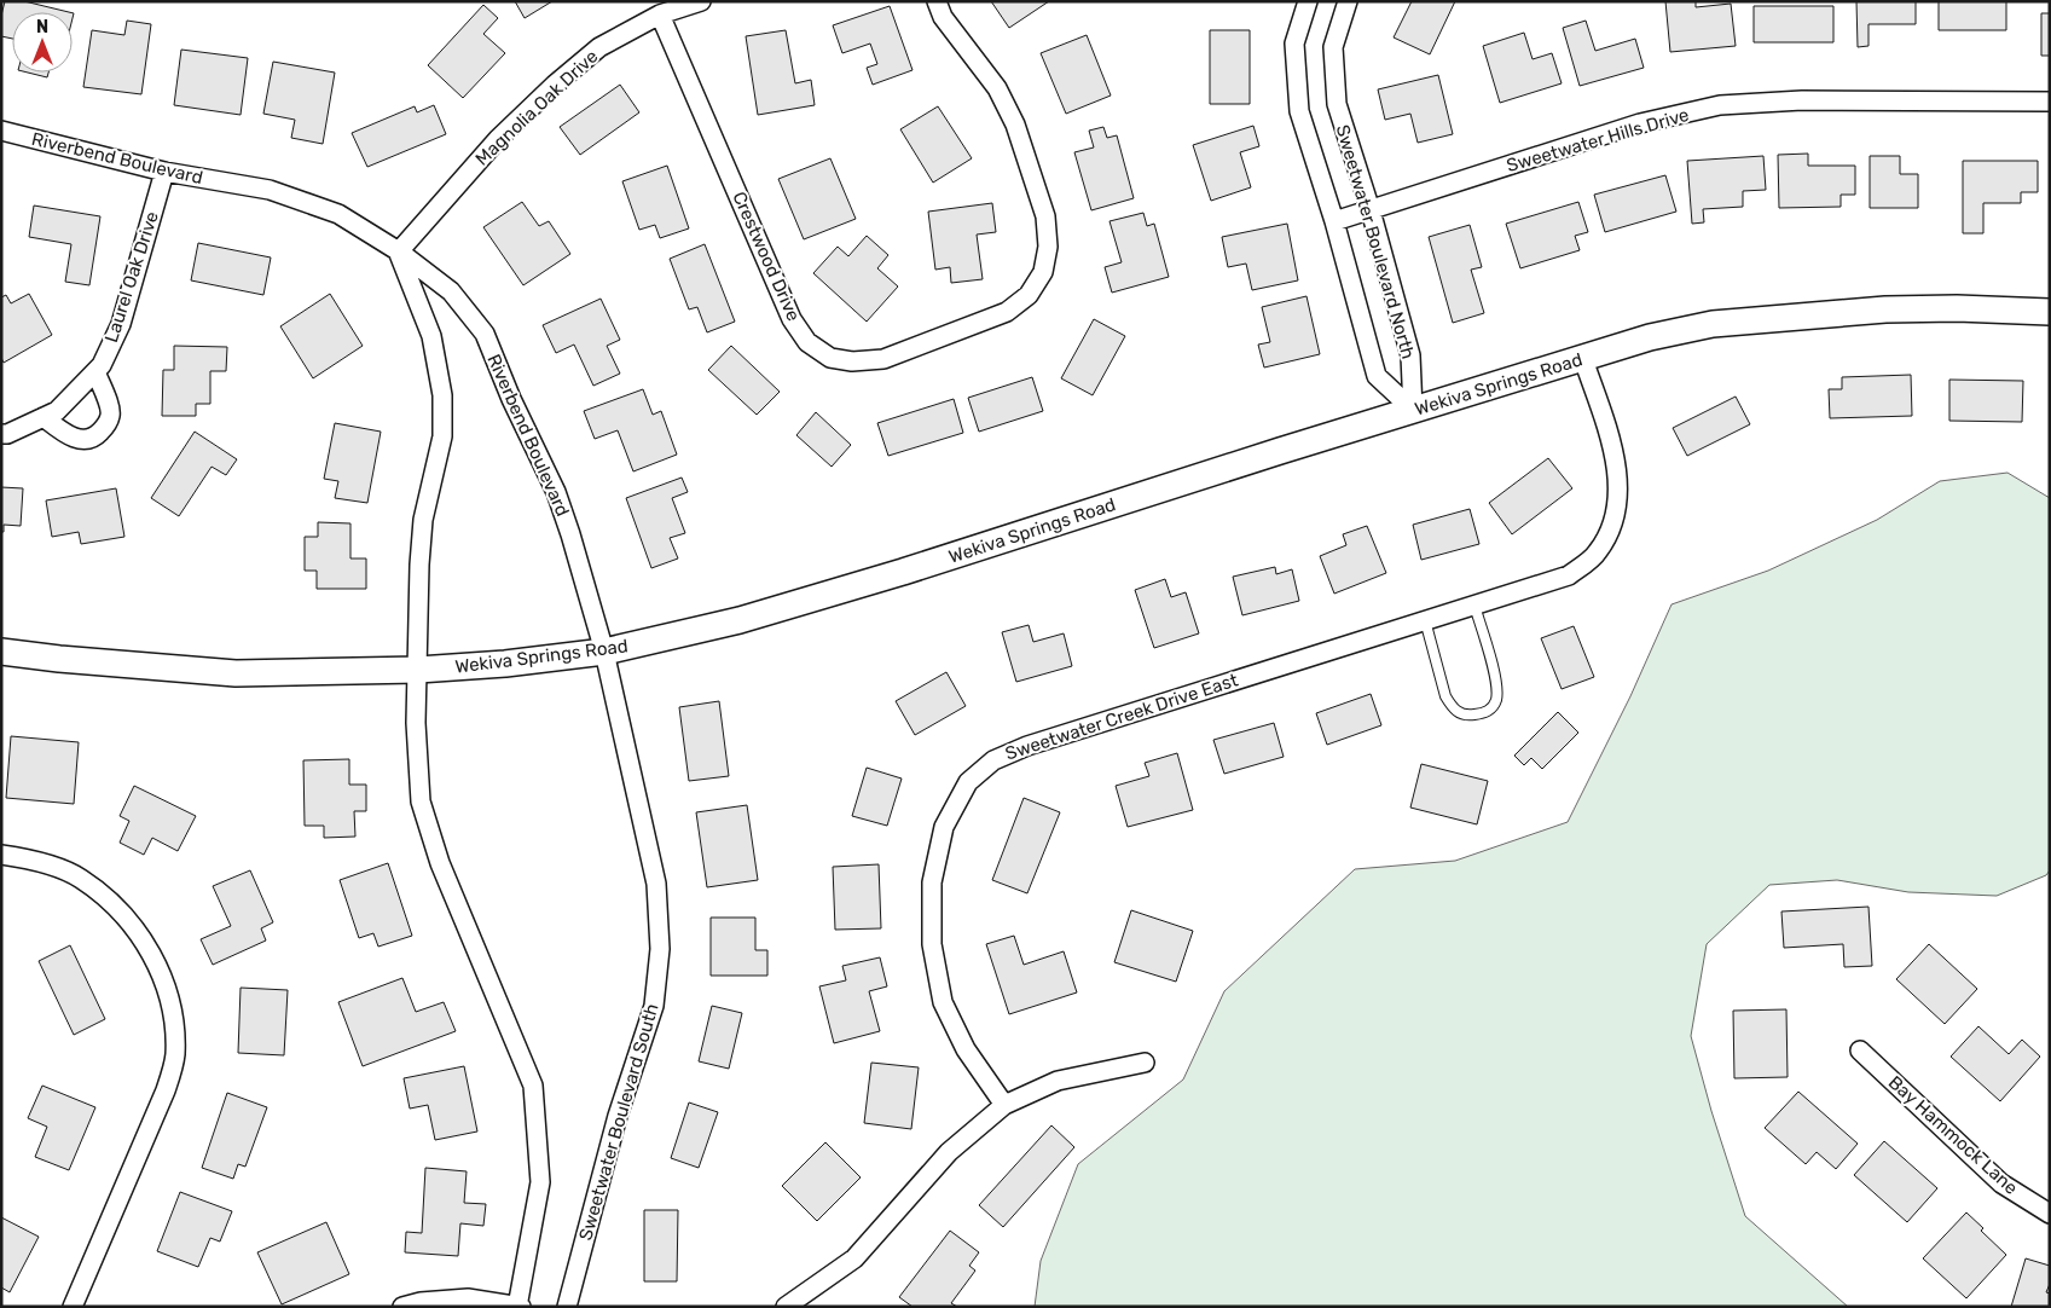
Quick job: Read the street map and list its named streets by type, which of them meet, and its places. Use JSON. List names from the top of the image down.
{
  "streets": {
    "main road": ["Wekiva Springs Road"],
    "street": [
      "Magnolia Oak Drive",
      "Sweetwater Hills Drive",
      "Riverbend Boulevard",
      "Sweetwater Boulevard North",
      "Crestwood Drive",
      "Laurel Oak Drive",
      "Sweetwater Creek Drive East",
      "Sweetwater Boulevard South",
      "Bay Hammock Lane"
    ]
  },
  "crossings": [
    ["Magnolia Oak Drive", "Riverbend Boulevard"],
    ["Magnolia Oak Drive", "Crestwood Drive"],
    ["Sweetwater Hills Drive", "Sweetwater Boulevard North"],
    ["Riverbend Boulevard", "Laurel Oak Drive"],
    ["Riverbend Boulevard", "Wekiva Springs Road"],
    ["Riverbend Boulevard", "Sweetwater Boulevard South"],
    ["Sweetwater Boulevard North", "Wekiva Springs Road"],
    ["Wekiva Springs Road", "Sweetwater Creek Drive East"],
    ["Wekiva Springs Road", "Sweetwater Boulevard South"]
  ],
  "north": "top"
}
